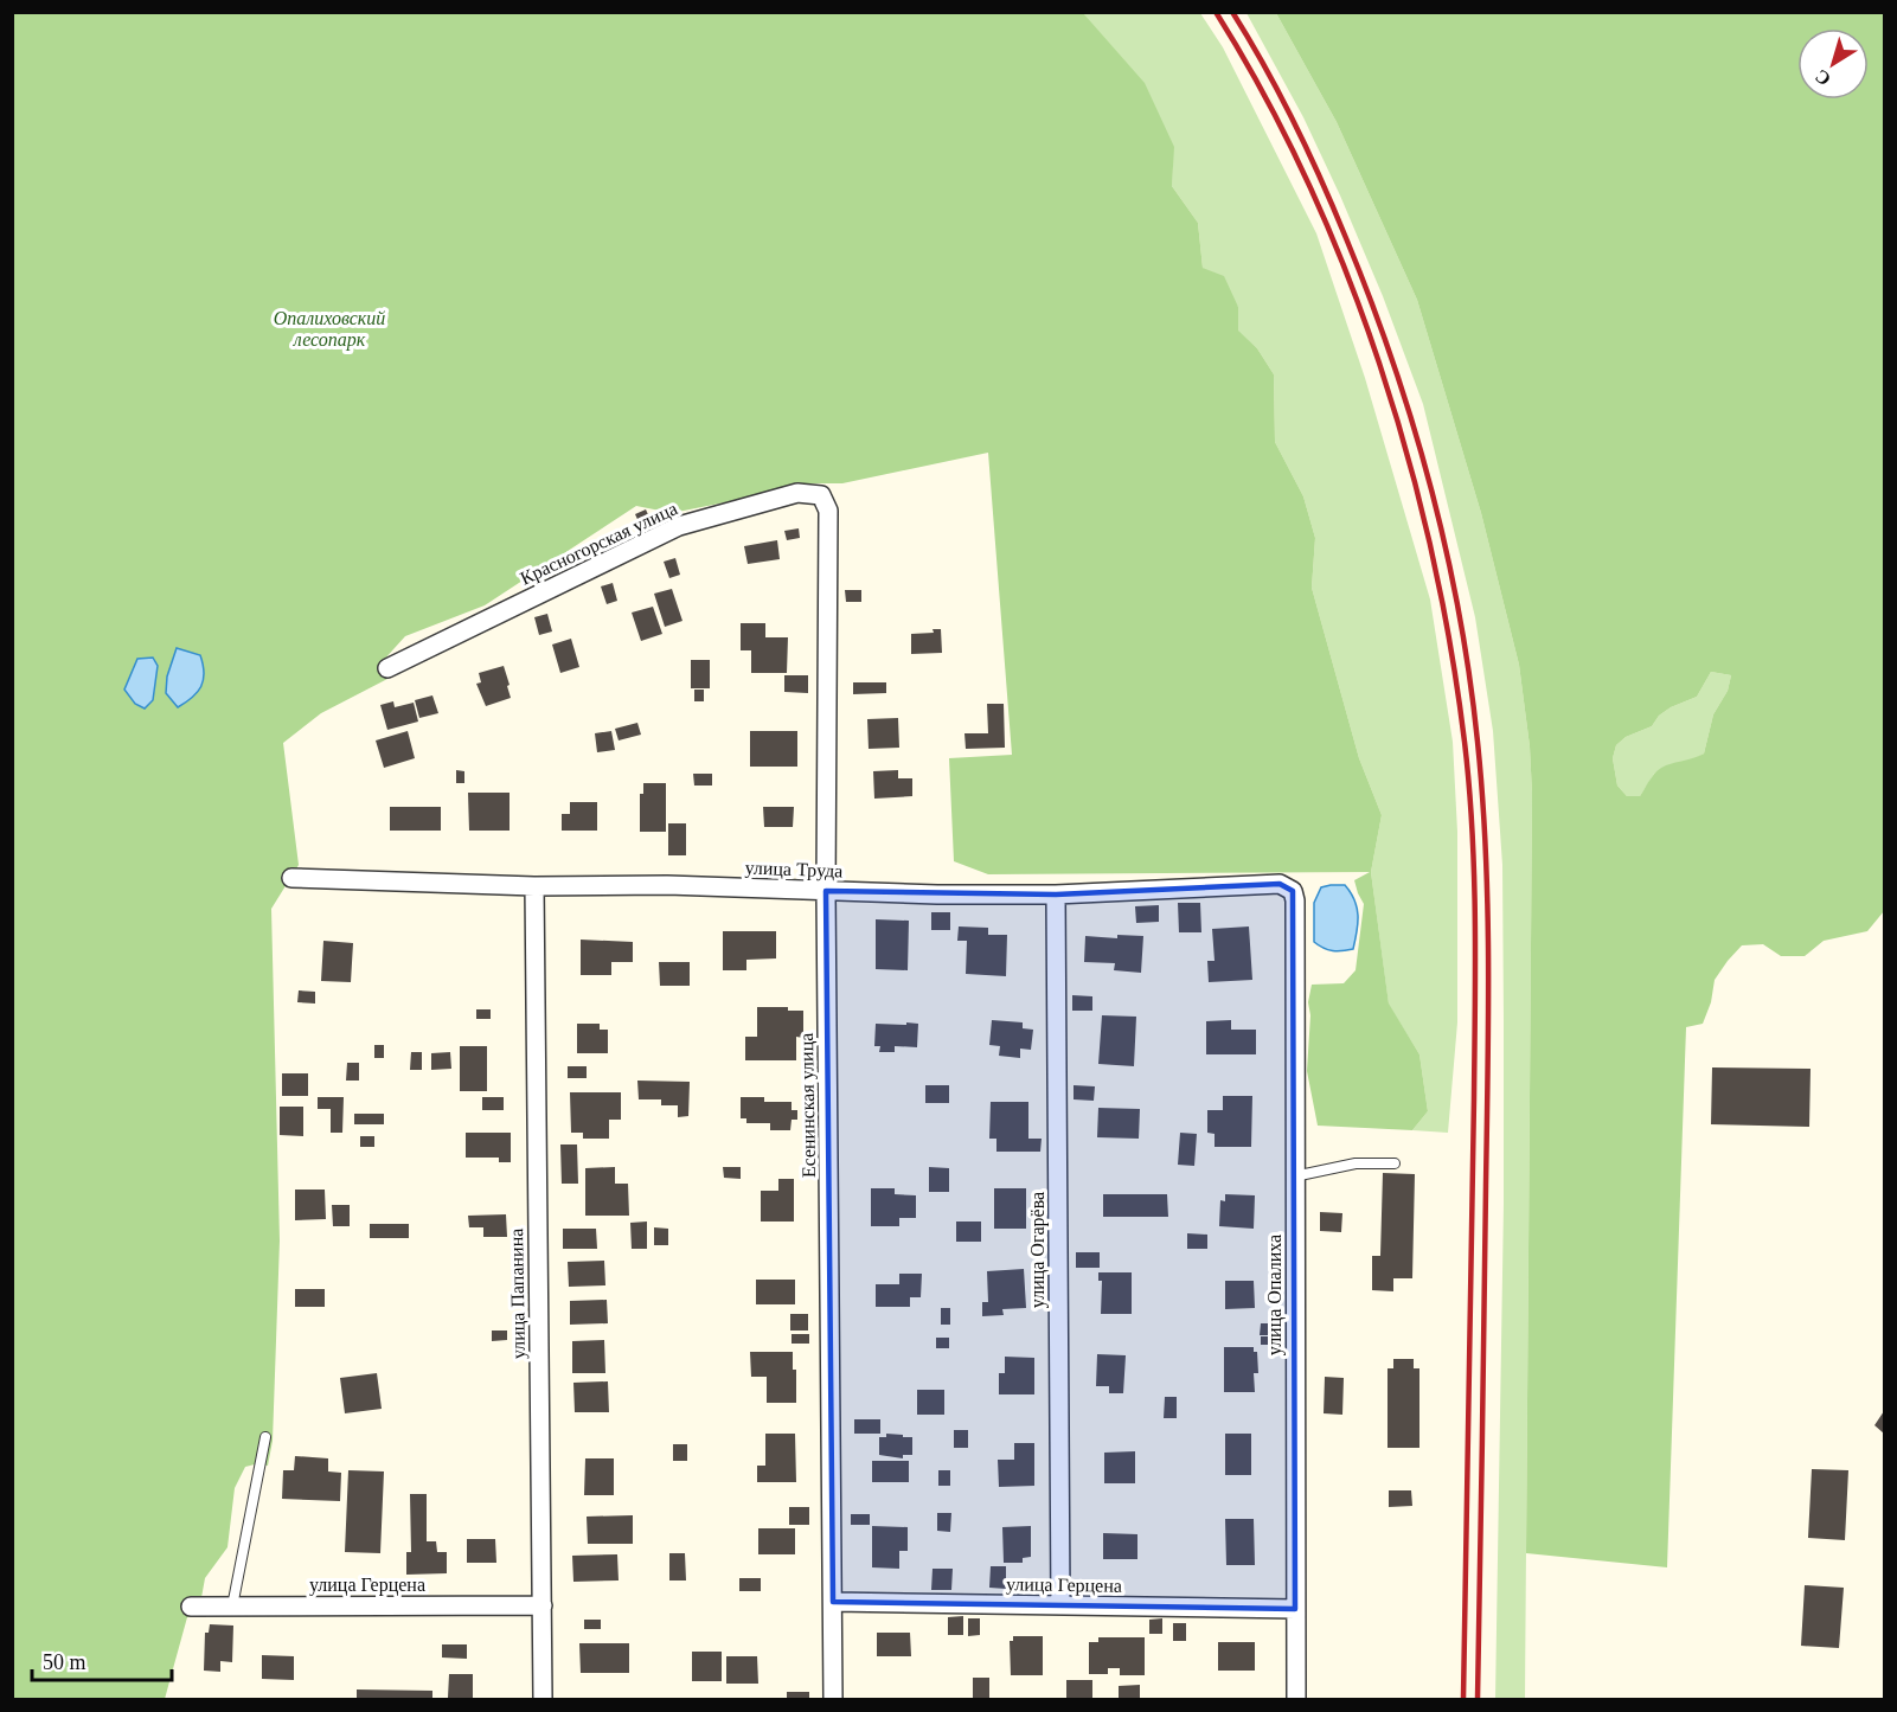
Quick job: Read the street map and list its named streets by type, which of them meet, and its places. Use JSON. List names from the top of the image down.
{
  "streets": {
    "street": [
      "Красногорская улица",
      "улица Труда",
      "Есенинская улица",
      "улица Огарёва",
      "улица Папанина",
      "улица Опалиха",
      "улица Герцена"
    ]
  },
  "crossings": [
    ["Красногорская улица", "Есенинская улица"],
    ["улица Труда", "Есенинская улица"],
    ["улица Труда", "улица Огарёва"],
    ["улица Труда", "улица Папанина"],
    ["улица Труда", "улица Опалиха"],
    ["Есенинская улица", "улица Герцена"],
    ["улица Огарёва", "улица Герцена"],
    ["улица Папанина", "улица Герцена"],
    ["улица Опалиха", "улица Герцена"]
  ],
  "parks": ["Опалиховский лесопарк"],
  "scale_bar": "50 m",
  "north": "bottom left"
}
